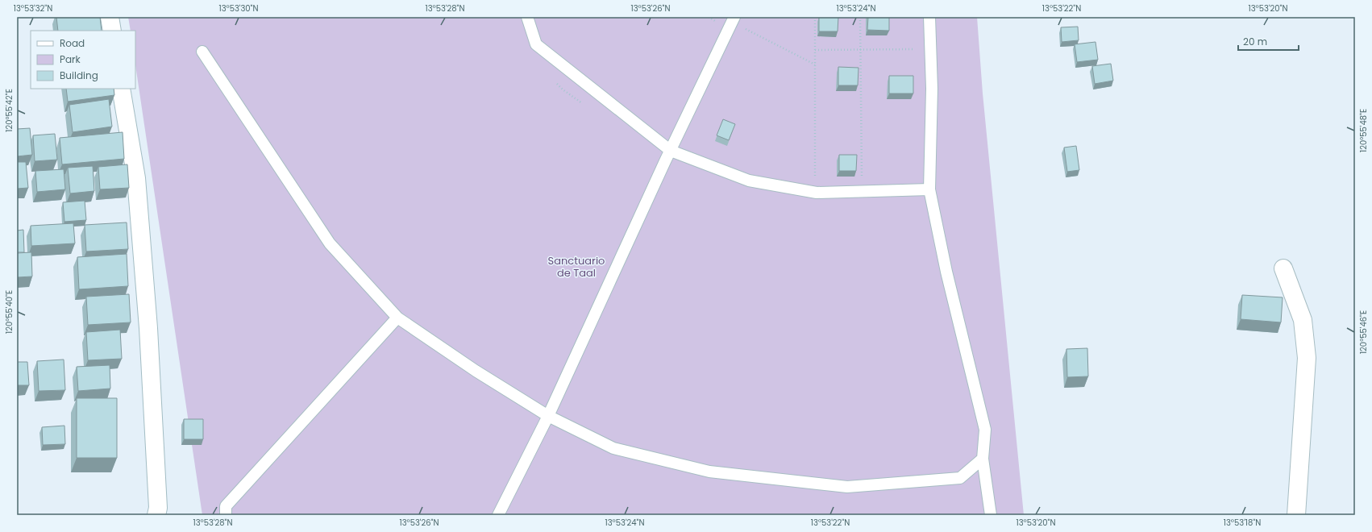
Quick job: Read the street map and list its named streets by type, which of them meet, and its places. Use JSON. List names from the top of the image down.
{
  "parks": ["Sanctuario de Taal"],
  "legend": ["Road", "Park", "Building"],
  "scale_bar": "20 m",
  "coordinates": [
    "13°53'32\"N",
    "13°53'30\"N",
    "13°53'28\"N",
    "13°53'26\"N",
    "13°53'24\"N",
    "13°53'22\"N",
    "13°53'20\"N",
    "120°55'42\"E",
    "120°55'48\"E",
    "120°55'40\"E",
    "120°55'46\"E",
    "13°53'18\"N"
  ]
}
